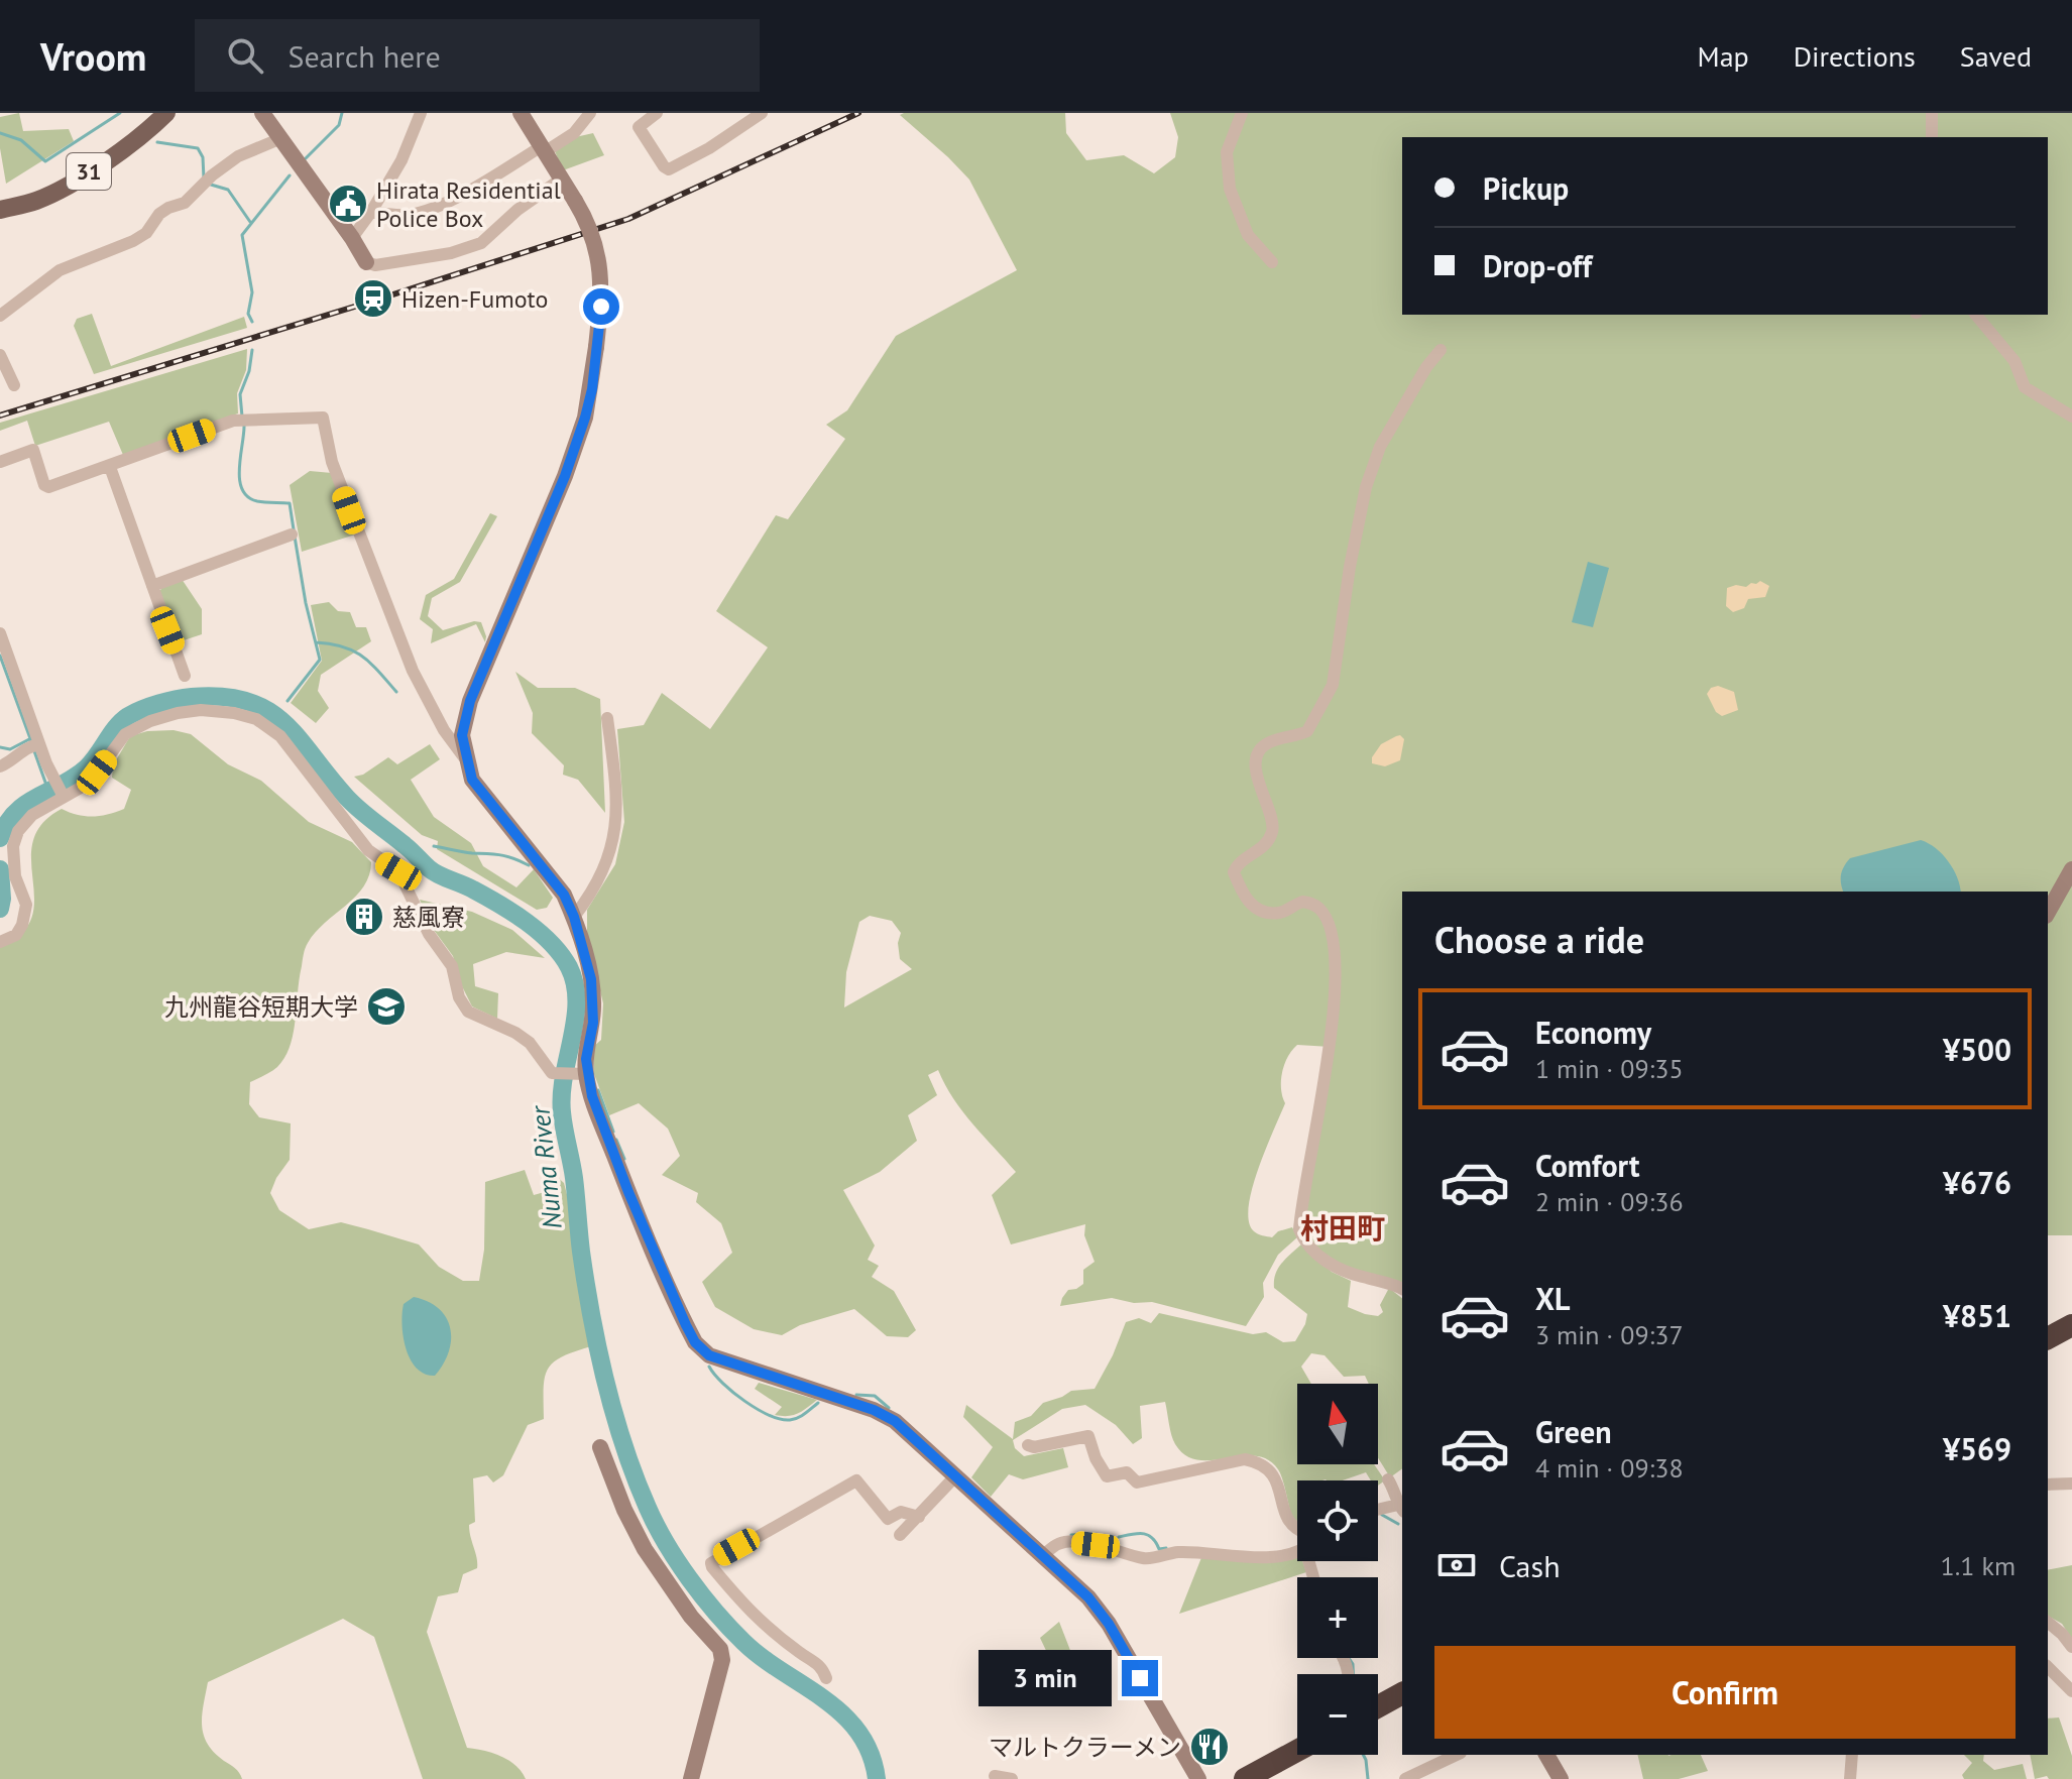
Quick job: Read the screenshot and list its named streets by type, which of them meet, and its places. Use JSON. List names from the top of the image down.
{
  "streets": {
    "main road": ["31"]
  },
  "districts": ["村田町"],
  "water": ["Numa River"],
  "places": {
    "public building": ["Hirata Residential Police Box"],
    "station": ["Hizen-Fumoto"],
    "building": ["慈風寮"],
    "school or university": ["九州龍谷短期大学"],
    "restaurant": ["マルトクラーメン"]
  },
  "north": "top",
  "page": {
    "header": "Vroom",
    "search": "Search here",
    "nav": ["Map", "Directions", "Saved"],
    "banner": ["Pickup", "Drop-off"],
    "heading": "Choose a ride",
    "list": [
      {
        "name": "Economy",
        "note": "1 min · 09:35",
        "value": "¥500"
      },
      {
        "name": "Comfort",
        "note": "2 min · 09:36",
        "value": "¥676"
      },
      {
        "name": "XL",
        "note": "3 min · 09:37",
        "value": "¥851"
      },
      {
        "name": "Green",
        "note": "4 min · 09:38",
        "value": "¥569"
      }
    ],
    "map_buttons": ["+", "−"],
    "pay": ["Cash", "1.1 km"],
    "buttons": "Confirm",
    "bubble": "3 min"
  }
}
